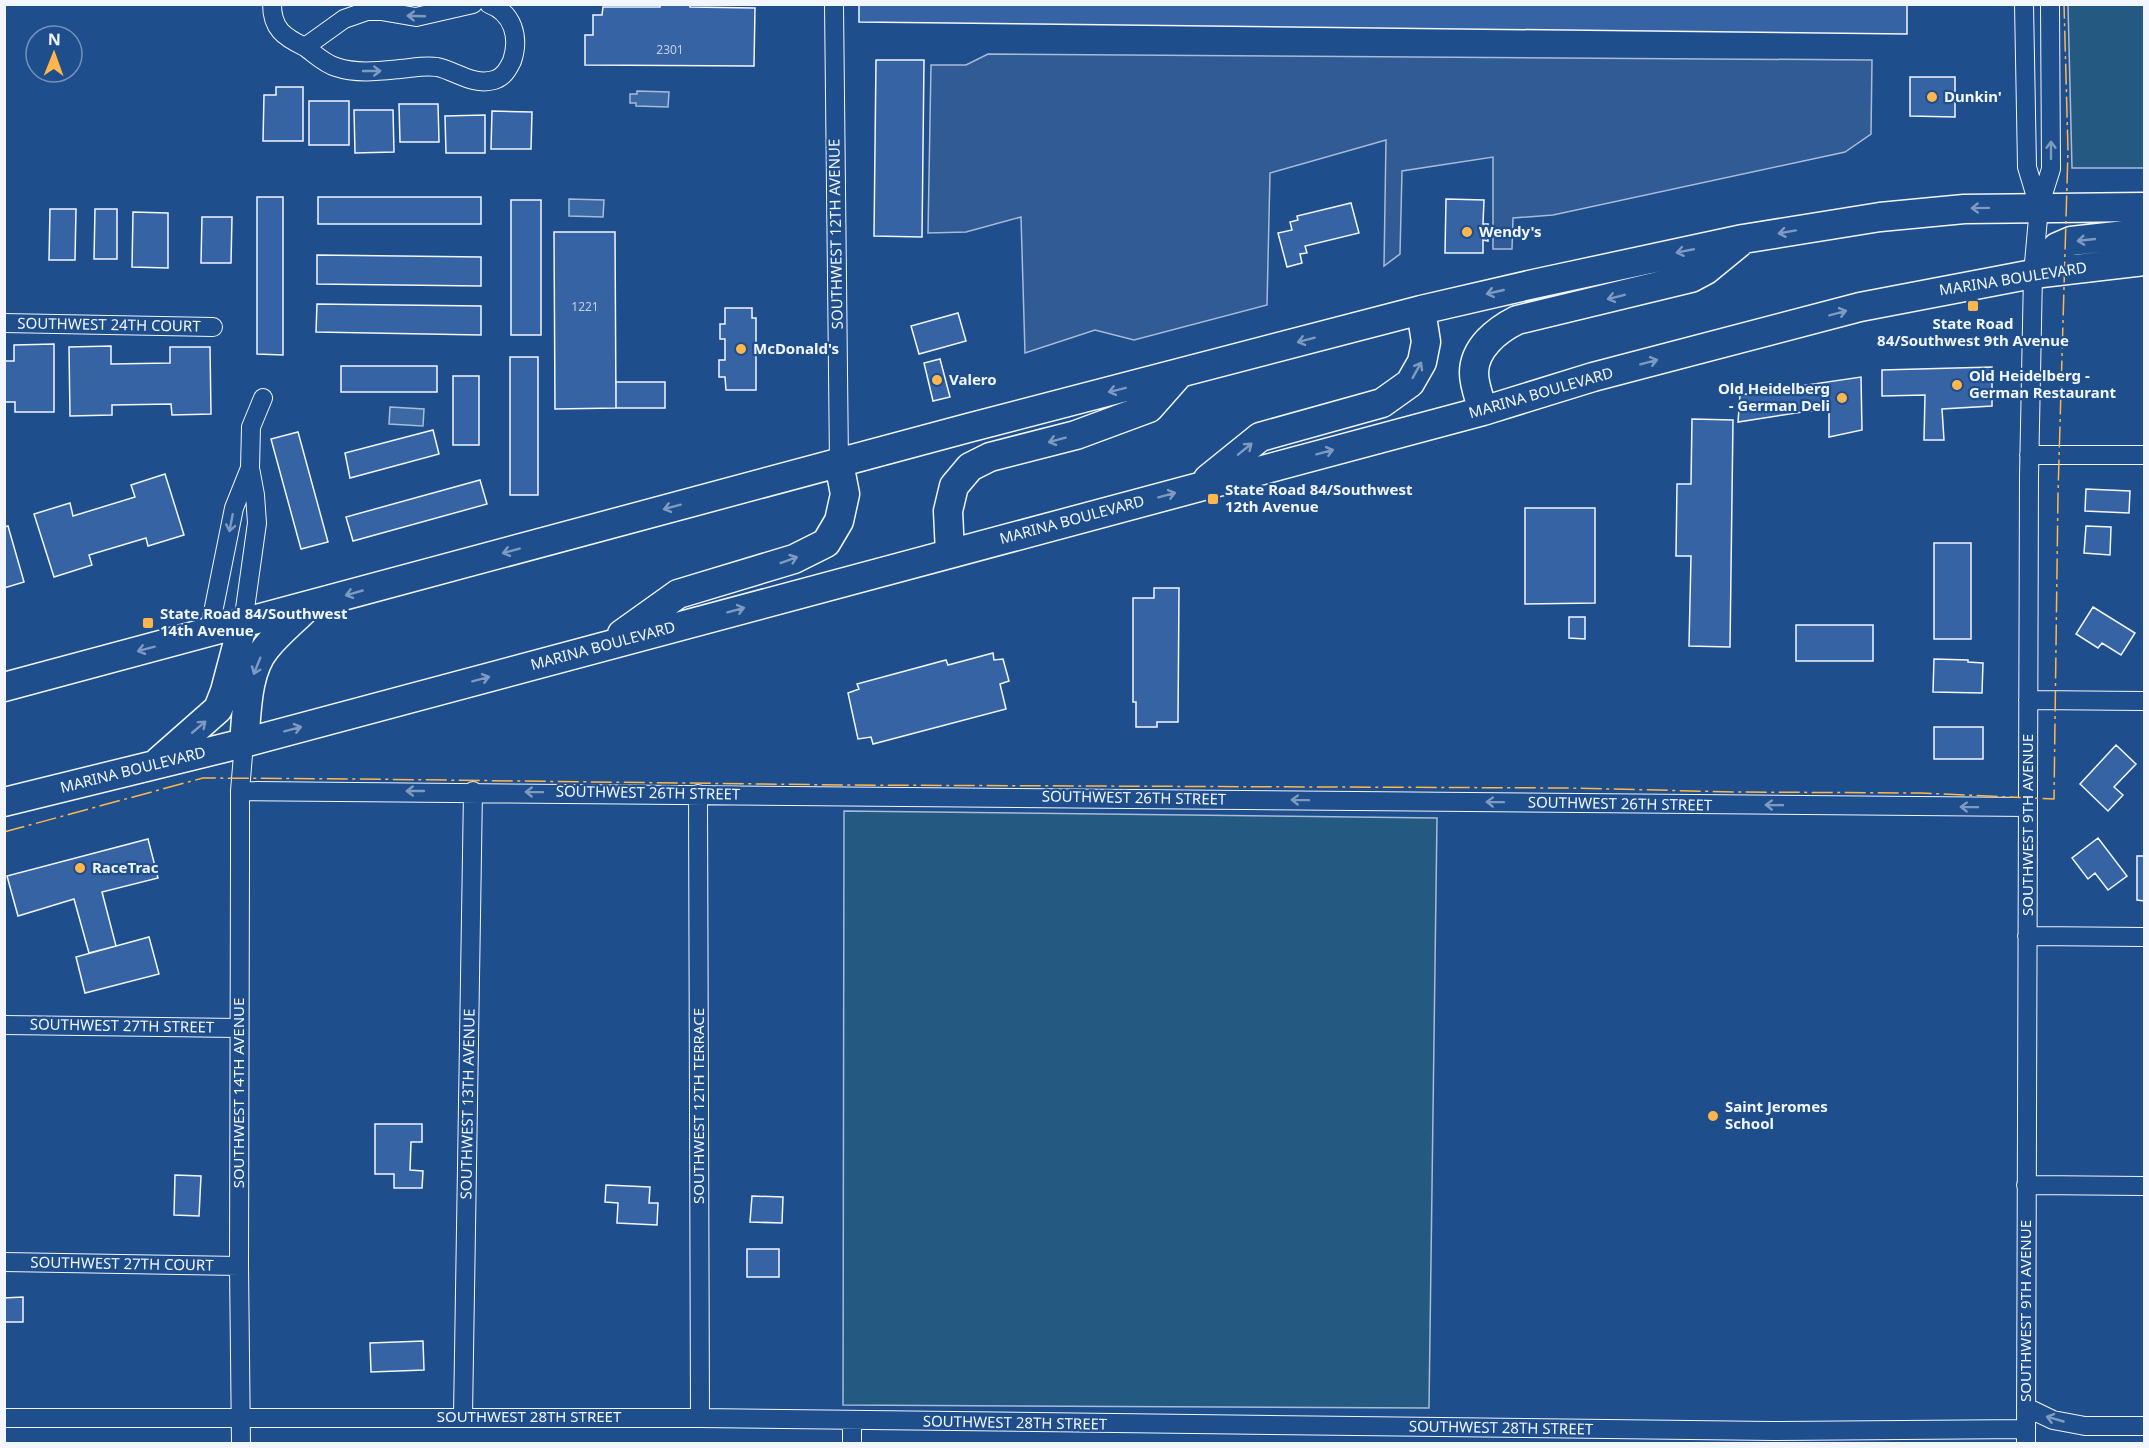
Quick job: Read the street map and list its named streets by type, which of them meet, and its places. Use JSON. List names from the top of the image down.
{
  "streets": {
    "main road": ["MARINA BOULEVARD"],
    "street": [
      "SOUTHWEST 12TH AVENUE",
      "SOUTHWEST 24TH COURT",
      "SOUTHWEST 26TH STREET",
      "SOUTHWEST 9TH AVENUE",
      "SOUTHWEST 27TH STREET",
      "SOUTHWEST 14TH AVENUE",
      "SOUTHWEST 13TH AVENUE",
      "SOUTHWEST 12TH TERRACE",
      "SOUTHWEST 27TH COURT",
      "SOUTHWEST 28TH STREET"
    ]
  },
  "crossings": [
    ["MARINA BOULEVARD", "SOUTHWEST 9TH AVENUE"],
    ["MARINA BOULEVARD", "SOUTHWEST 14TH AVENUE"],
    ["SOUTHWEST 26TH STREET", "SOUTHWEST 9TH AVENUE"],
    ["SOUTHWEST 26TH STREET", "SOUTHWEST 14TH AVENUE"],
    ["SOUTHWEST 26TH STREET", "SOUTHWEST 13TH AVENUE"],
    ["SOUTHWEST 26TH STREET", "SOUTHWEST 12TH TERRACE"],
    ["SOUTHWEST 9TH AVENUE", "SOUTHWEST 28TH STREET"],
    ["SOUTHWEST 27TH STREET", "SOUTHWEST 14TH AVENUE"],
    ["SOUTHWEST 14TH AVENUE", "SOUTHWEST 27TH COURT"],
    ["SOUTHWEST 14TH AVENUE", "SOUTHWEST 28TH STREET"],
    ["SOUTHWEST 13TH AVENUE", "SOUTHWEST 28TH STREET"],
    ["SOUTHWEST 12TH TERRACE", "SOUTHWEST 28TH STREET"]
  ],
  "one_way": ["SOUTHWEST 26TH STREET"],
  "places": {
    "other": [
      "Dunkin'",
      "Wendy's",
      "McDonald's",
      "Valero",
      "Old Heidelberg - German Restaurant",
      "Old Heidelberg - German Deli",
      "RaceTrac",
      "Saint Jeromes School"
    ],
    "transit": ["State Road 84/Southwest 9th Avenue", "State Road 84/Southwest 12th Avenue", "State Road 84/Southwest 14th Avenue"]
  },
  "house_numbers": ["2301", "1221"],
  "north": "top"
}
